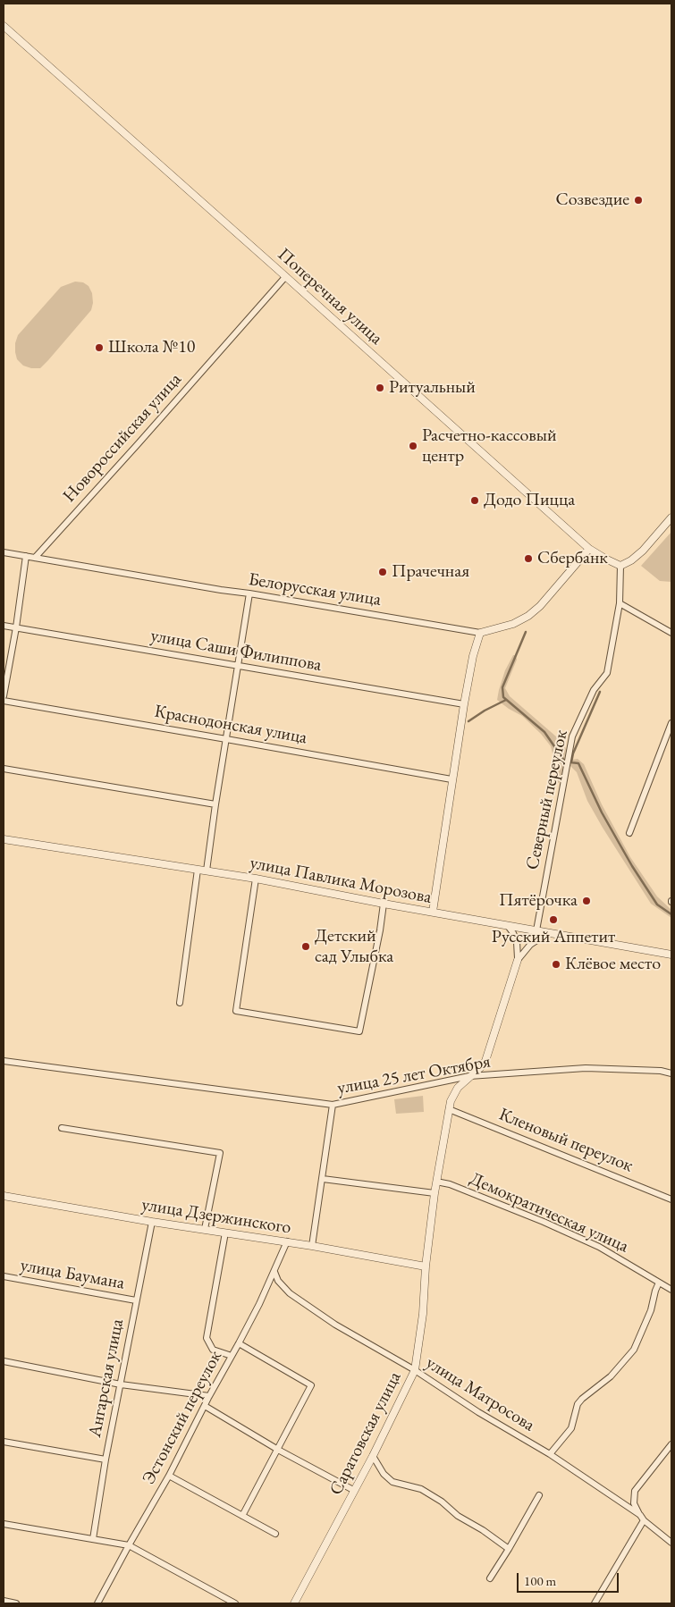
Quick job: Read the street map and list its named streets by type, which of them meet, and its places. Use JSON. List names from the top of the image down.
{
  "streets": {
    "street": [
      "Поперечная улица",
      "Новороссийская улица",
      "Белорусская улица",
      "улица Саши Филиппова",
      "Краснодонская улица",
      "Северный переулок",
      "улица Павлика Морозова",
      "улица 25 лет Октября",
      "Кленовый переулок",
      "Демократическая улица",
      "улица Дзержинского",
      "улица Баумана",
      "Ангарская улица",
      "улица Матросова",
      "Эстонский переулок",
      "Саратовская улица"
    ]
  },
  "crossings": [
    ["Поперечная улица", "Новороссийская улица"],
    ["Поперечная улица", "Белорусская улица"],
    ["Поперечная улица", "Северный переулок"],
    ["Новороссийская улица", "Белорусская улица"],
    ["Северный переулок", "улица Павлика Морозова"],
    ["улица 25 лет Октября", "Саратовская улица"],
    ["Кленовый переулок", "Саратовская улица"],
    ["Демократическая улица", "Саратовская улица"],
    ["улица Дзержинского", "Ангарская улица"],
    ["улица Дзержинского", "Эстонский переулок"],
    ["улица Дзержинского", "Саратовская улица"],
    ["улица Баумана", "Ангарская улица"],
    ["улица Матросова", "Эстонский переулок"],
    ["улица Матросова", "Саратовская улица"]
  ],
  "places": [
    "Созвездие",
    "Школа №10",
    "Ритуальный",
    "Расчетно-кассовый центр",
    "Додо Пицца",
    "Сбербанк",
    "Прачечная",
    "Пятёрочка",
    "Русский Аппетит",
    "Детский сад Улыбка",
    "Клёвое место"
  ],
  "scale_bar": "100 m"
}
